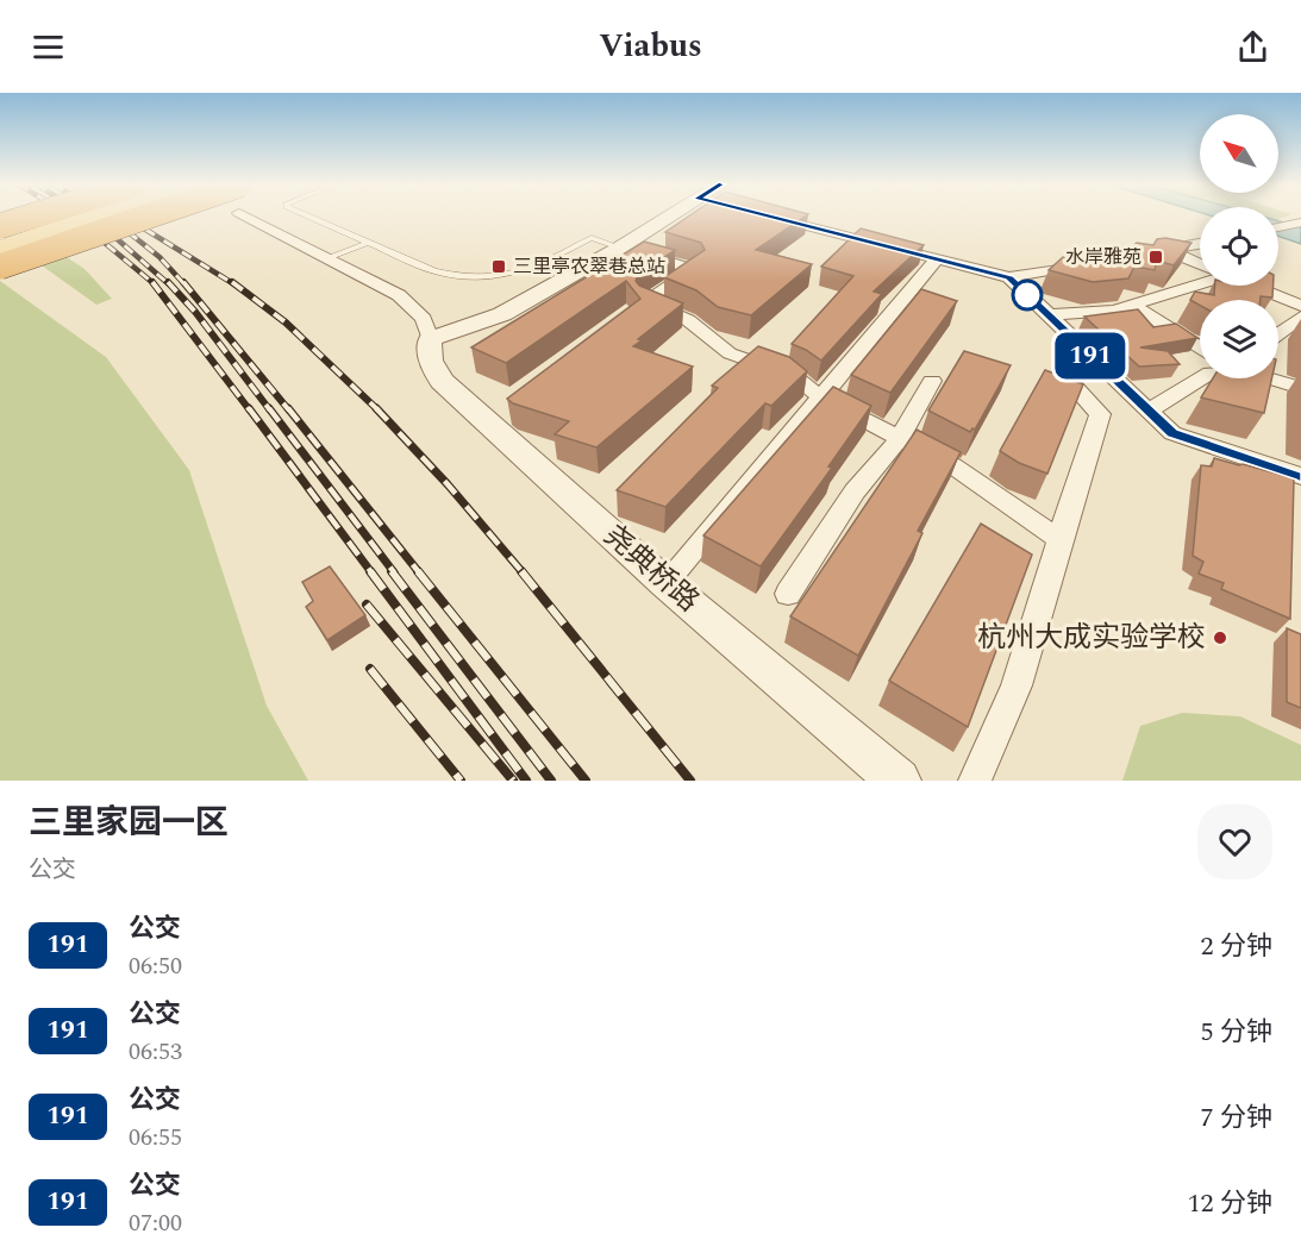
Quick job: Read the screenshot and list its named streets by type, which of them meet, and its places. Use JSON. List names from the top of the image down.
{
  "streets": {
    "street": ["尧典桥路"]
  },
  "places": {
    "transit": ["水岸雅苑", "三里亭农翠巷总站"],
    "other": ["杭州大成实验学校"]
  },
  "lines": ["bus line 191"],
  "north": "top left",
  "page": {
    "header": "Viabus",
    "on_map": "191",
    "heading": ["三里家园一区", "公交"],
    "list": [
      {
        "mark": "191",
        "name": "公交",
        "note": "06:50",
        "value": "2 分钟"
      },
      {
        "mark": "191",
        "name": "公交",
        "note": "06:53",
        "value": "5 分钟"
      },
      {
        "mark": "191",
        "name": "公交",
        "note": "06:55",
        "value": "7 分钟"
      },
      {
        "mark": "191",
        "name": "公交",
        "note": "07:00",
        "value": "12 分钟"
      }
    ]
  }
}
